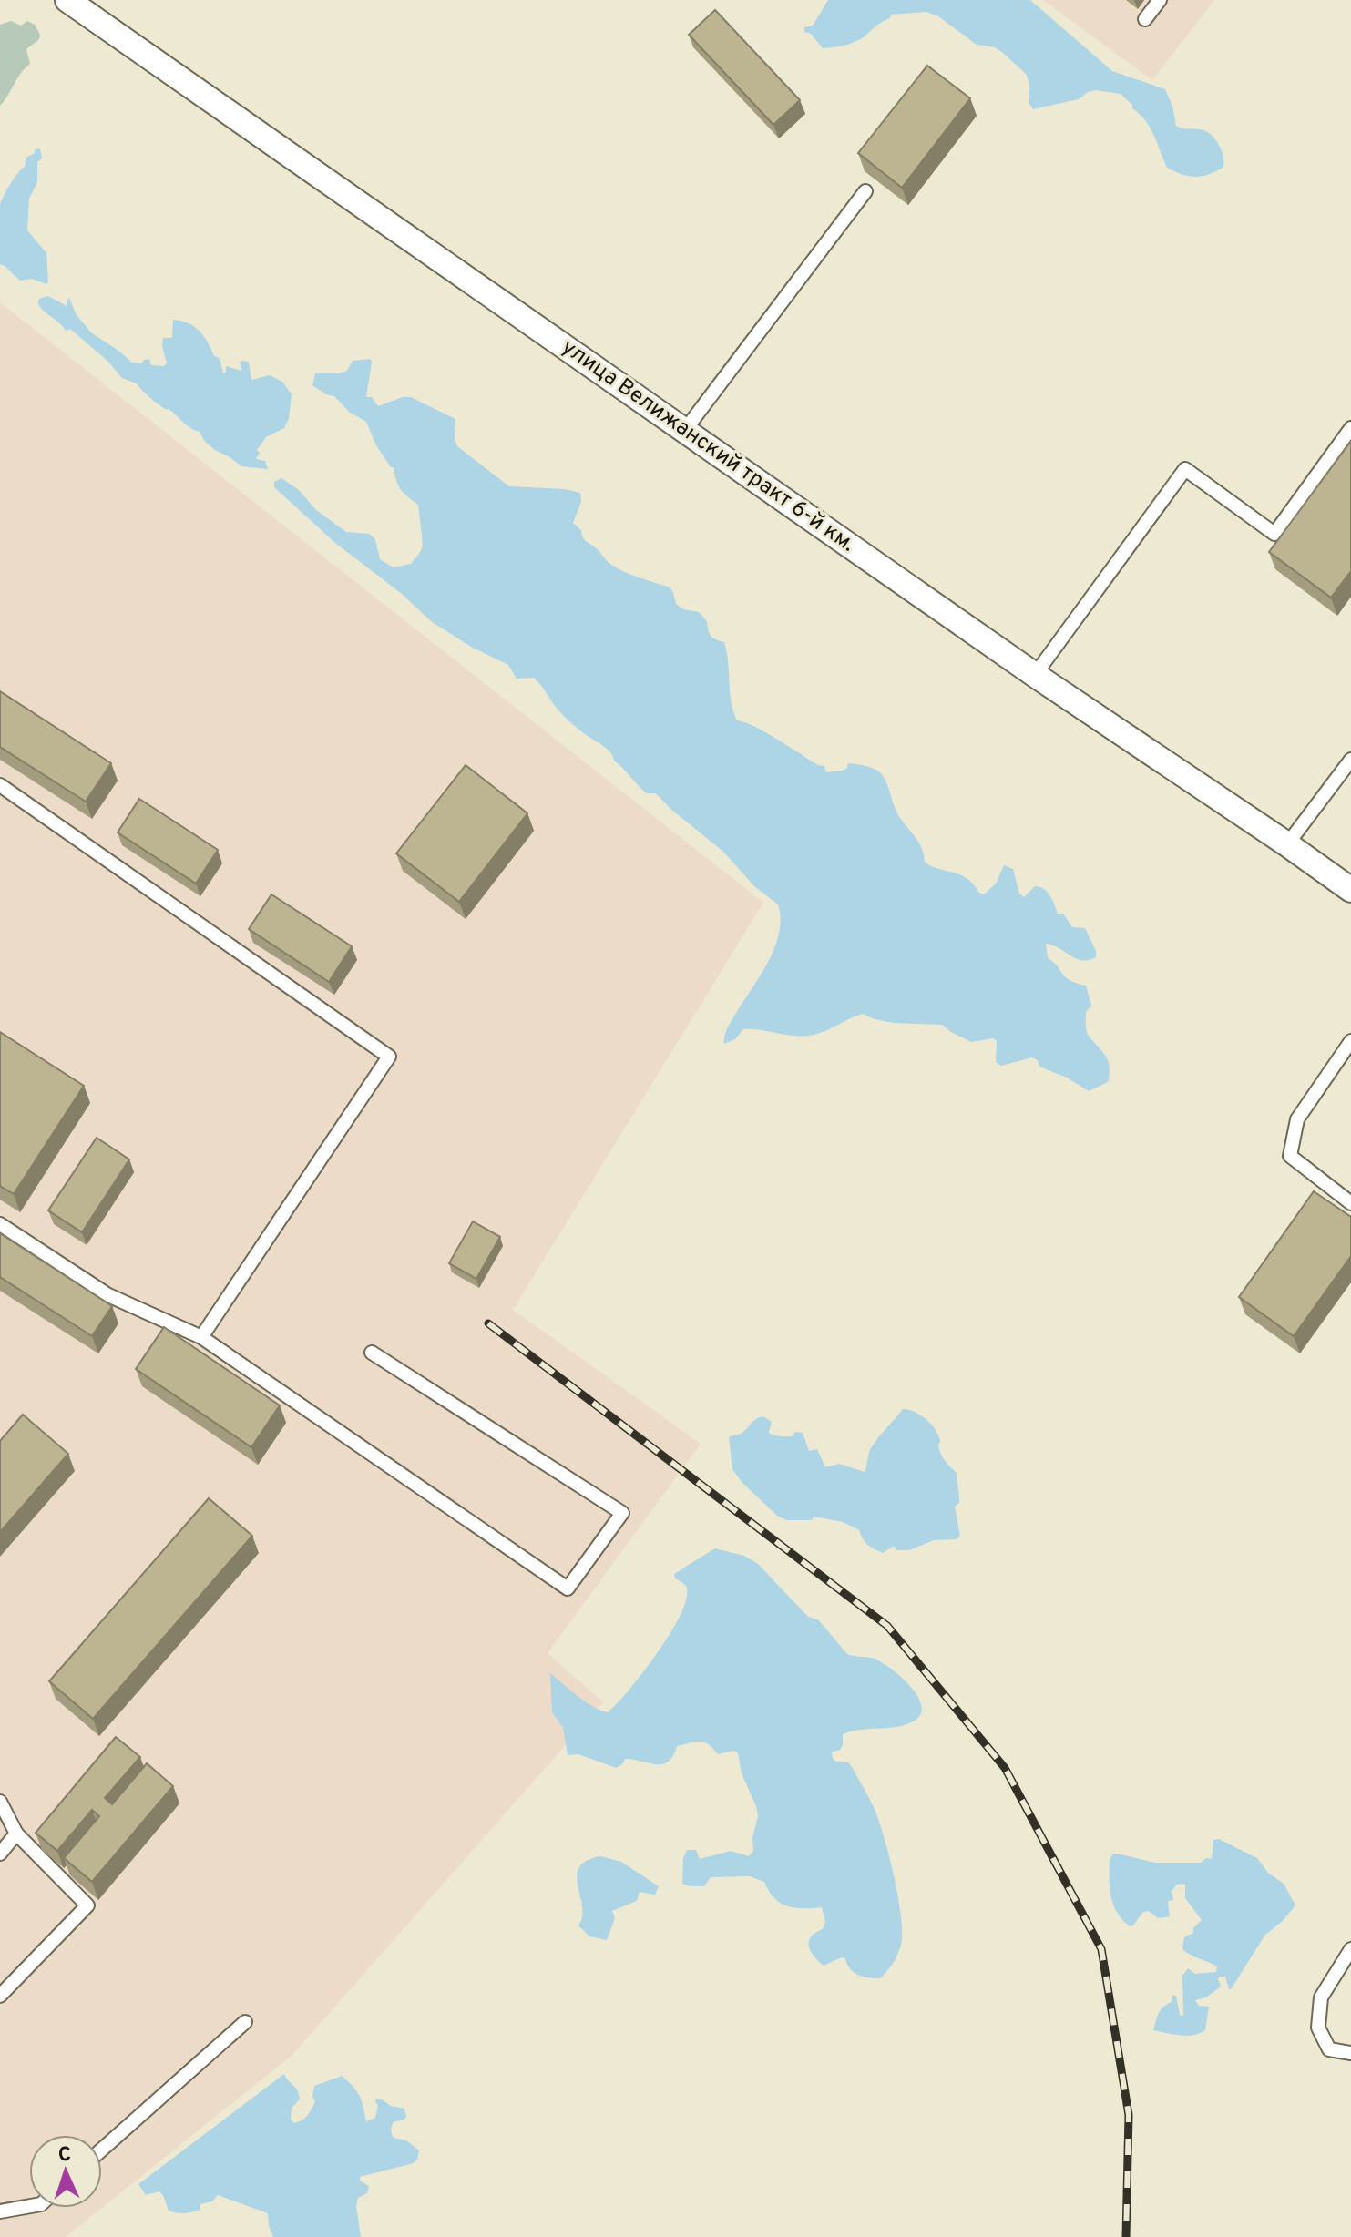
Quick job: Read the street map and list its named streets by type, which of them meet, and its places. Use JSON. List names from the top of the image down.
{
  "streets": {
    "street": ["улица Велижанский тракт 6-й км."]
  },
  "north": "top"
}
